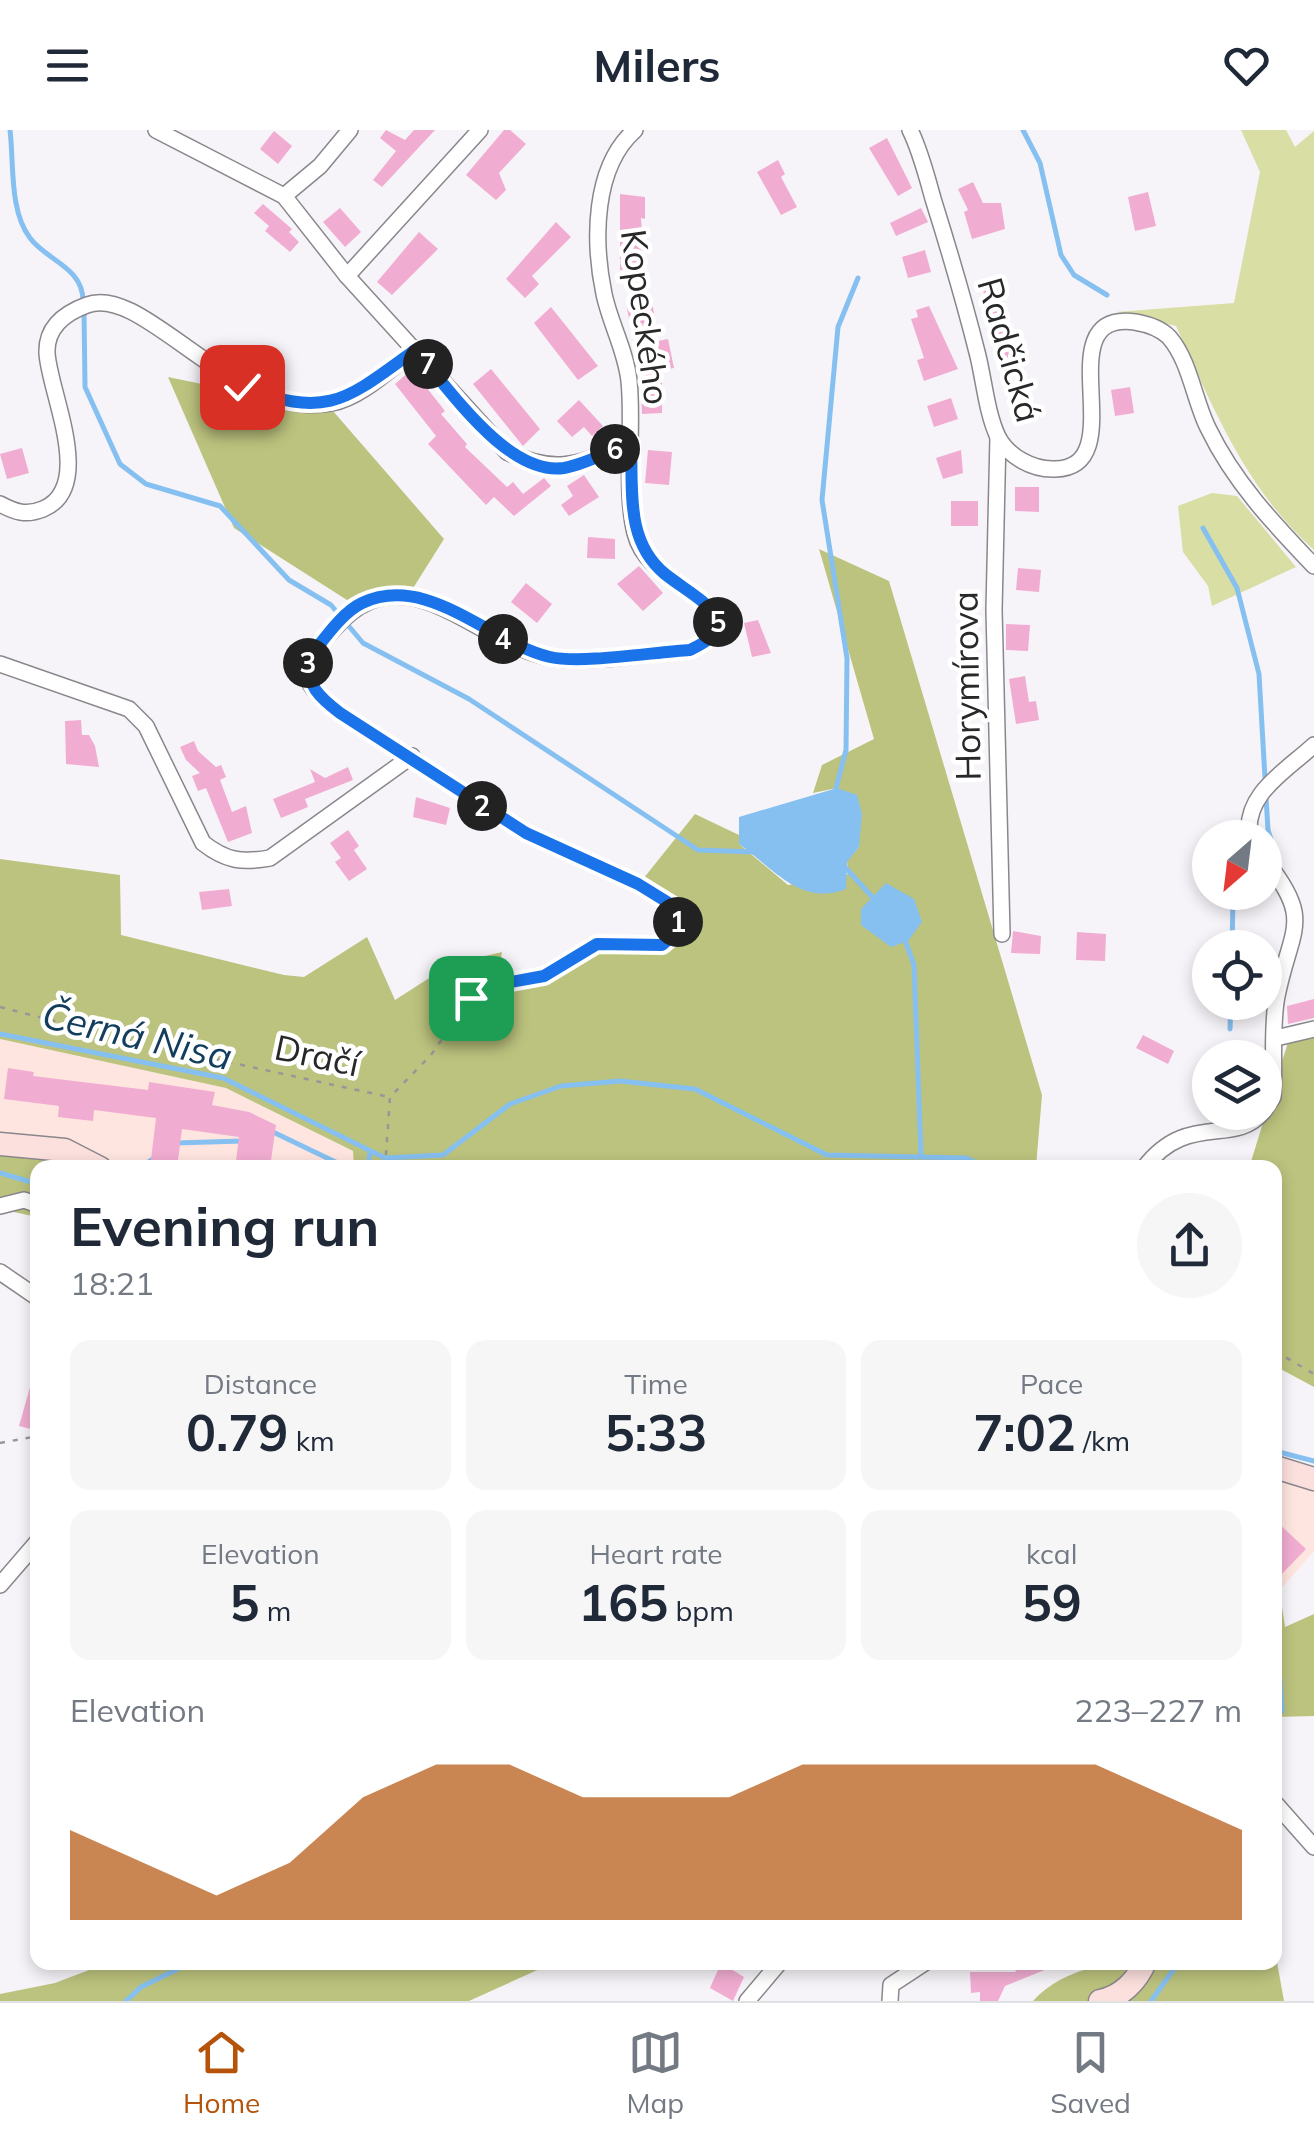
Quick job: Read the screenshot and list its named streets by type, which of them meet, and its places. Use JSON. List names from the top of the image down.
{
  "streets": {
    "street": ["Kopeckého", "Radčická", "Horymírova"],
    "path": ["Dračí"]
  },
  "crossings": [
    ["Radčická", "Horymírova"]
  ],
  "water": ["Černá Nisa"],
  "north": "bottom left",
  "page": {
    "header": "Milers",
    "pins": [
      "7",
      "6",
      "5",
      "4",
      "3",
      "2",
      "1"
    ],
    "heading": ["Evening run", "18:21"],
    "stats": [
      ["Distance", "0.79 km"],
      ["Time", "5:33"],
      ["Pace", "7:02 /km"],
      ["Elevation", "5 m"],
      ["Heart rate", "165 bpm"],
      ["kcal", "59"]
    ],
    "chart": ["Elevation", "223–227 m"],
    "tabs": ["Home", "Map", "Saved"]
  }
}
